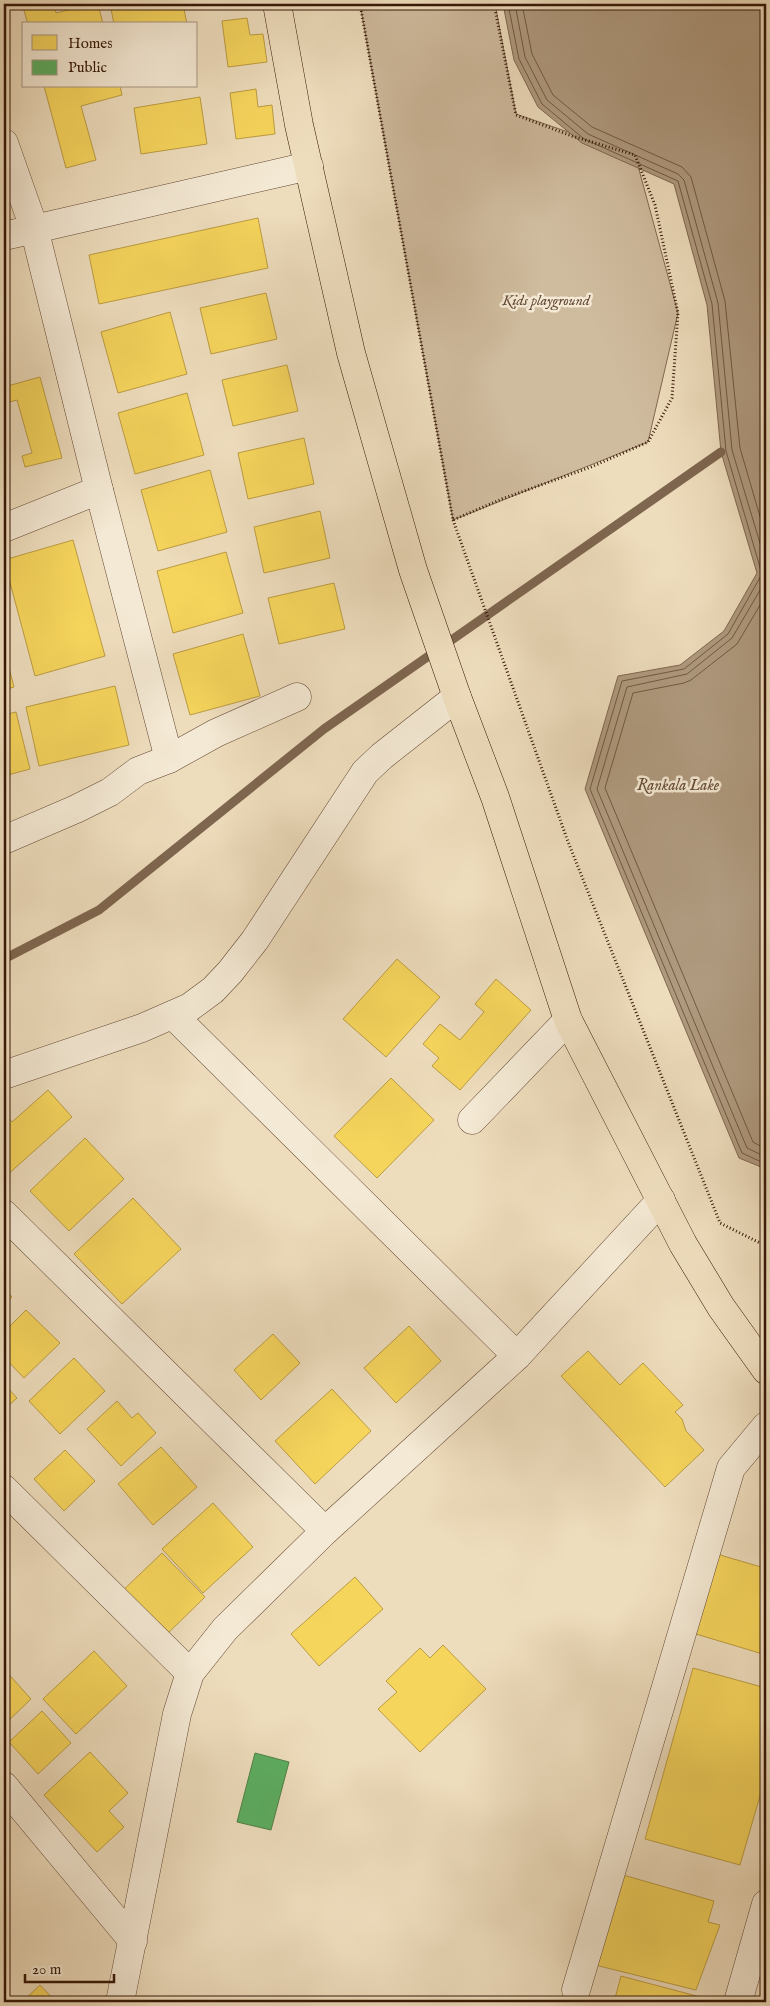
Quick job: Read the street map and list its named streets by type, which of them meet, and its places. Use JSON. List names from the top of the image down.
{
  "water": ["Rankala Lake"],
  "parks": ["Kids playground"],
  "legend": ["Homes", "Public"],
  "scale_bar": "20 m"
}
